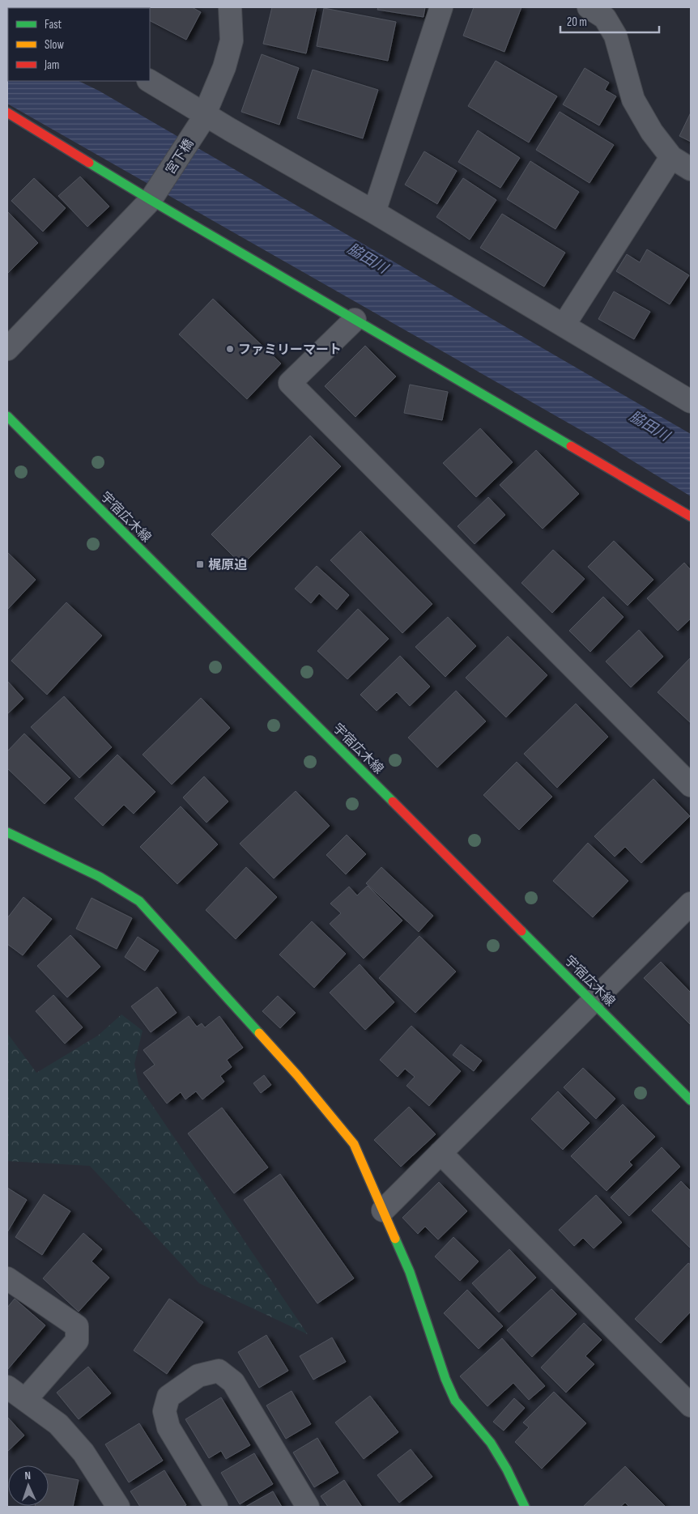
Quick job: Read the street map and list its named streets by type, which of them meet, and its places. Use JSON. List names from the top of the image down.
{
  "streets": {
    "street": ["宮下橋", "宇宿広木線"]
  },
  "water": ["脇田川"],
  "places": {
    "other": ["ファミリーマート"],
    "transit": ["梶原迫"]
  },
  "legend": ["Fast", "Slow", "Jam"],
  "scale_bar": "20 m",
  "north": "top"
}
